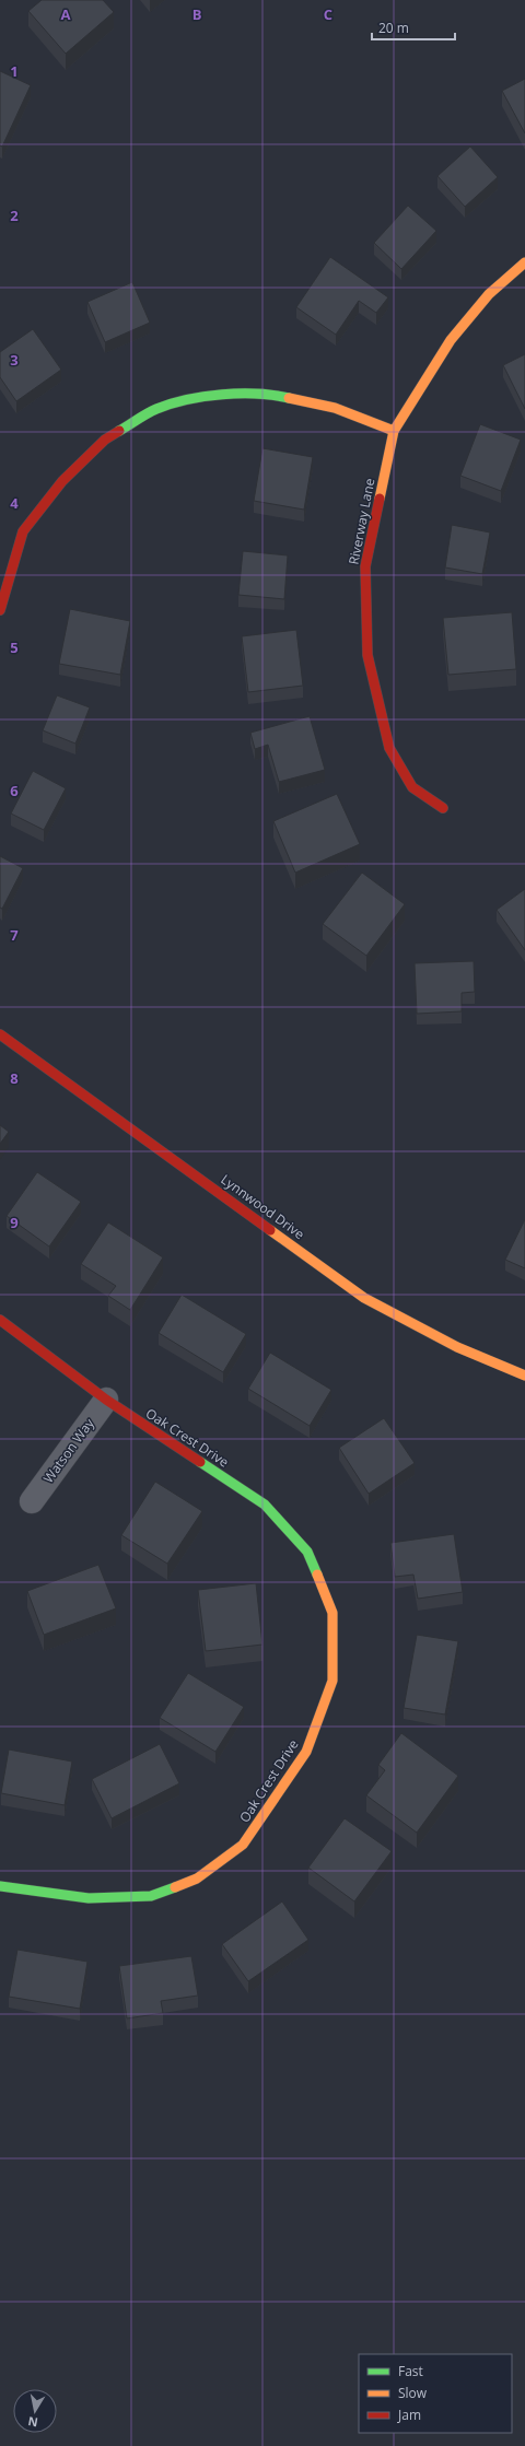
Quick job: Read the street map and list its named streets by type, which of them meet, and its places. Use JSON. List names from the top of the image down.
{
  "streets": {
    "street": [
      "Riverway Lane",
      "Lynnwood Drive",
      "Oak Crest Drive",
      "Watson Way"
    ]
  },
  "crossings": [
    ["Oak Crest Drive", "Watson Way"]
  ],
  "legend": ["Fast", "Slow", "Jam"],
  "scale_bar": "20 m",
  "north": "bottom",
  "grid": {
    "columns": ["A", "B", "C"],
    "rows": [
      "1",
      "2",
      "3",
      "4",
      "5",
      "6",
      "7",
      "8",
      "9"
    ]
  }
}
